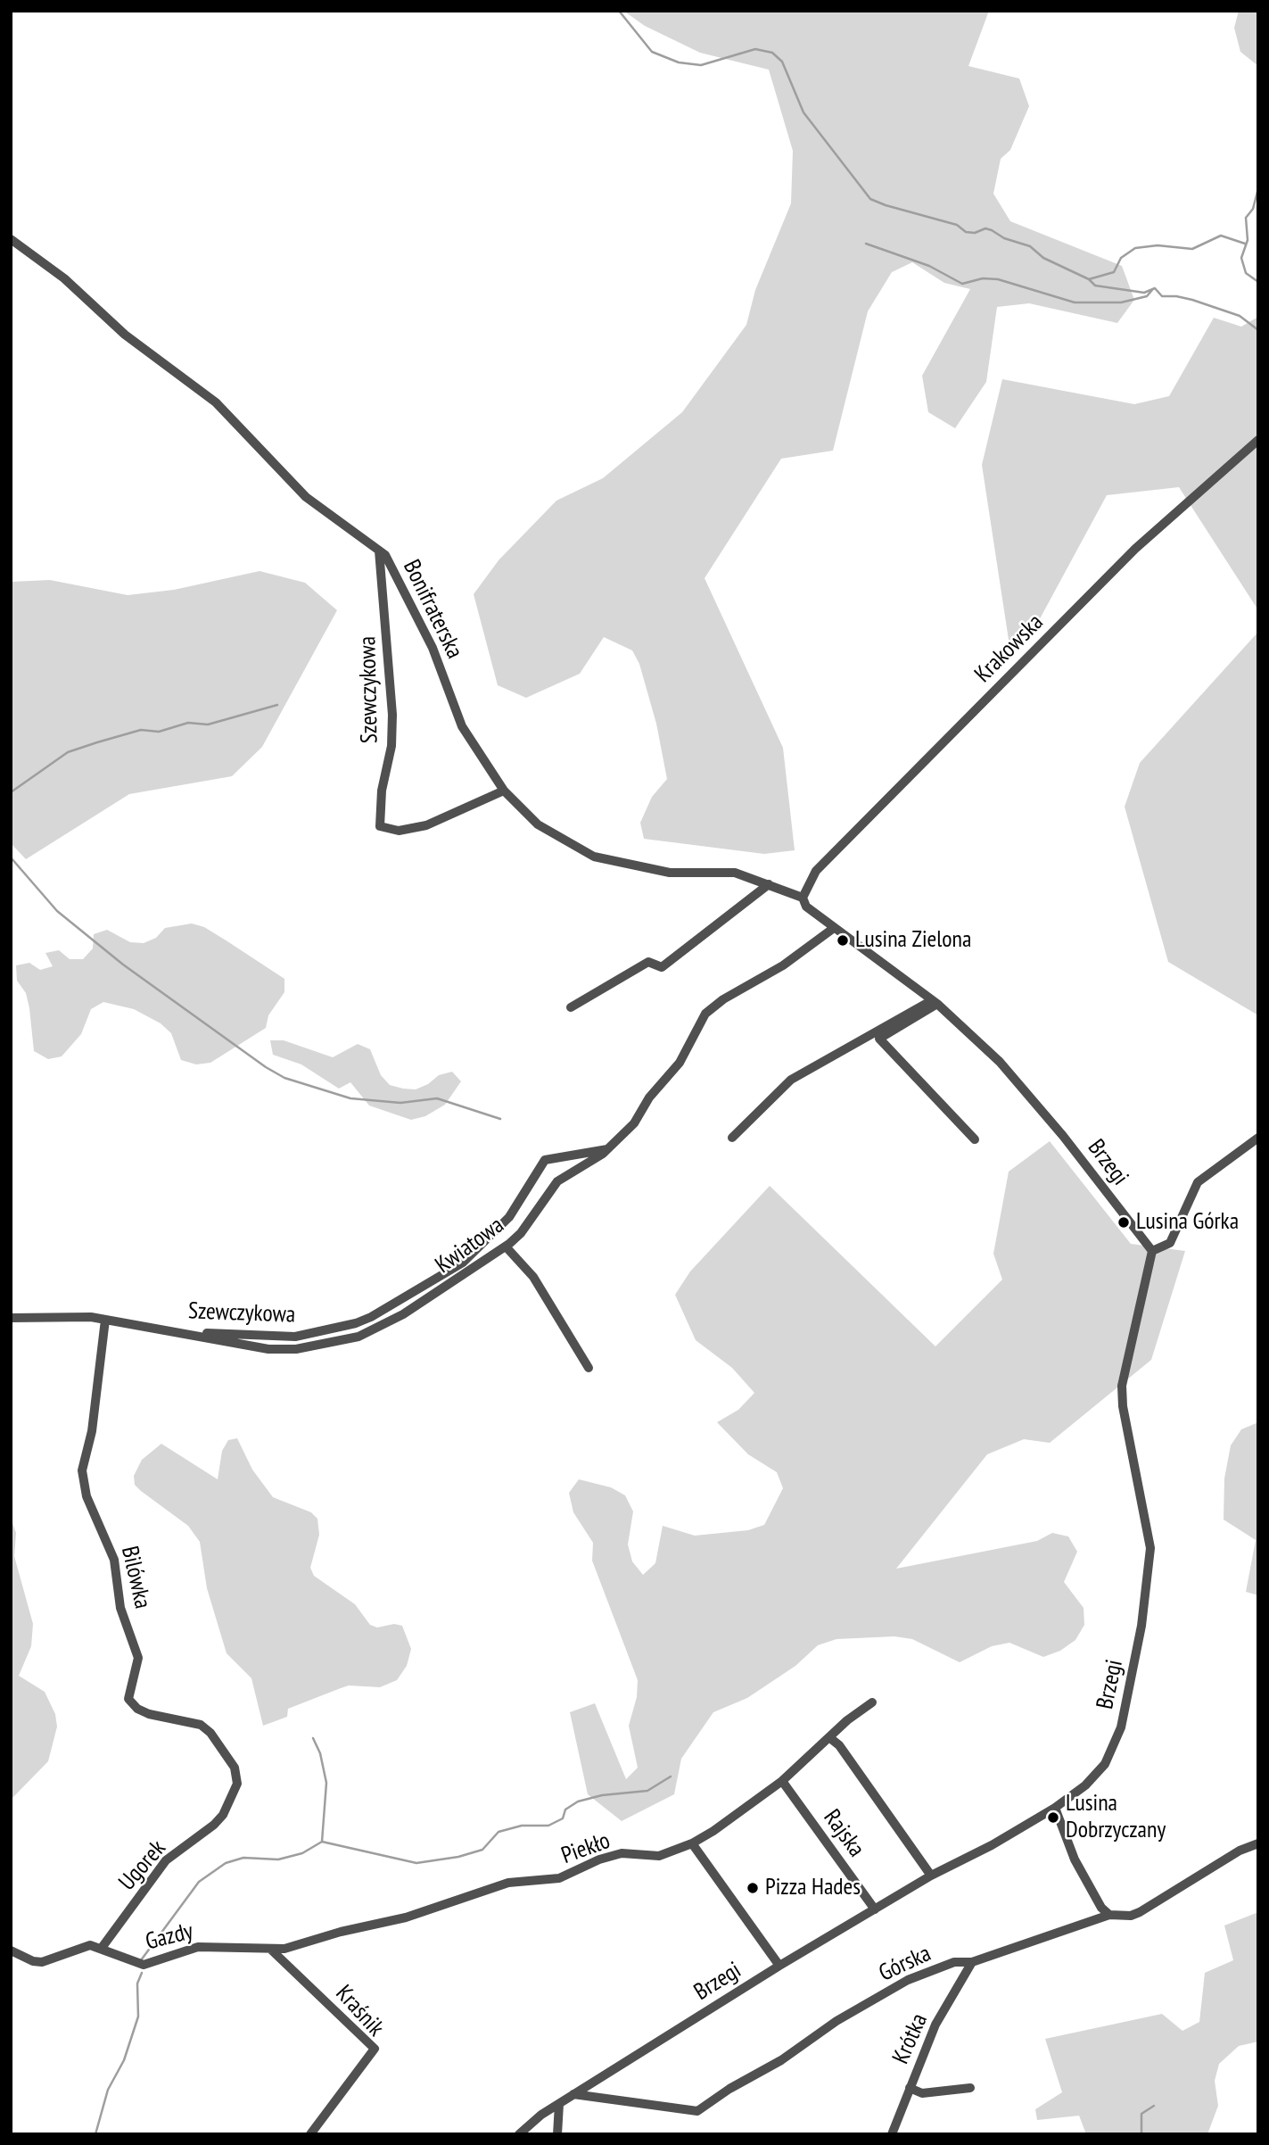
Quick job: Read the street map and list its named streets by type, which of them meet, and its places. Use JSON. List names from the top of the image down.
{
  "streets": {
    "street": [
      "Bonifraterska",
      "Krakowska",
      "Szewczykowa",
      "Brzegi",
      "Kwiatowa",
      "Bilówka",
      "Rajska",
      "Piekło",
      "Ugorek",
      "Gazdy",
      "Górska",
      "Kraśnik",
      "Krótka"
    ]
  },
  "crossings": [
    ["Bonifraterska", "Krakowska"],
    ["Bonifraterska", "Szewczykowa"],
    ["Bonifraterska", "Brzegi"],
    ["Krakowska", "Brzegi"],
    ["Szewczykowa", "Kwiatowa"],
    ["Brzegi", "Kwiatowa"],
    ["Brzegi", "Rajska"],
    ["Brzegi", "Górska"],
    ["Kwiatowa", "Bilówka"],
    ["Bilówka", "Ugorek"],
    ["Rajska", "Piekło"],
    ["Piekło", "Gazdy"],
    ["Piekło", "Kraśnik"],
    ["Ugorek", "Gazdy"],
    ["Gazdy", "Kraśnik"],
    ["Górska", "Krótka"]
  ],
  "places": [
    "Lusina Zielona",
    "Lusina Górka",
    "Lusina Dobrzyczany",
    "Pizza Hades"
  ]
}
